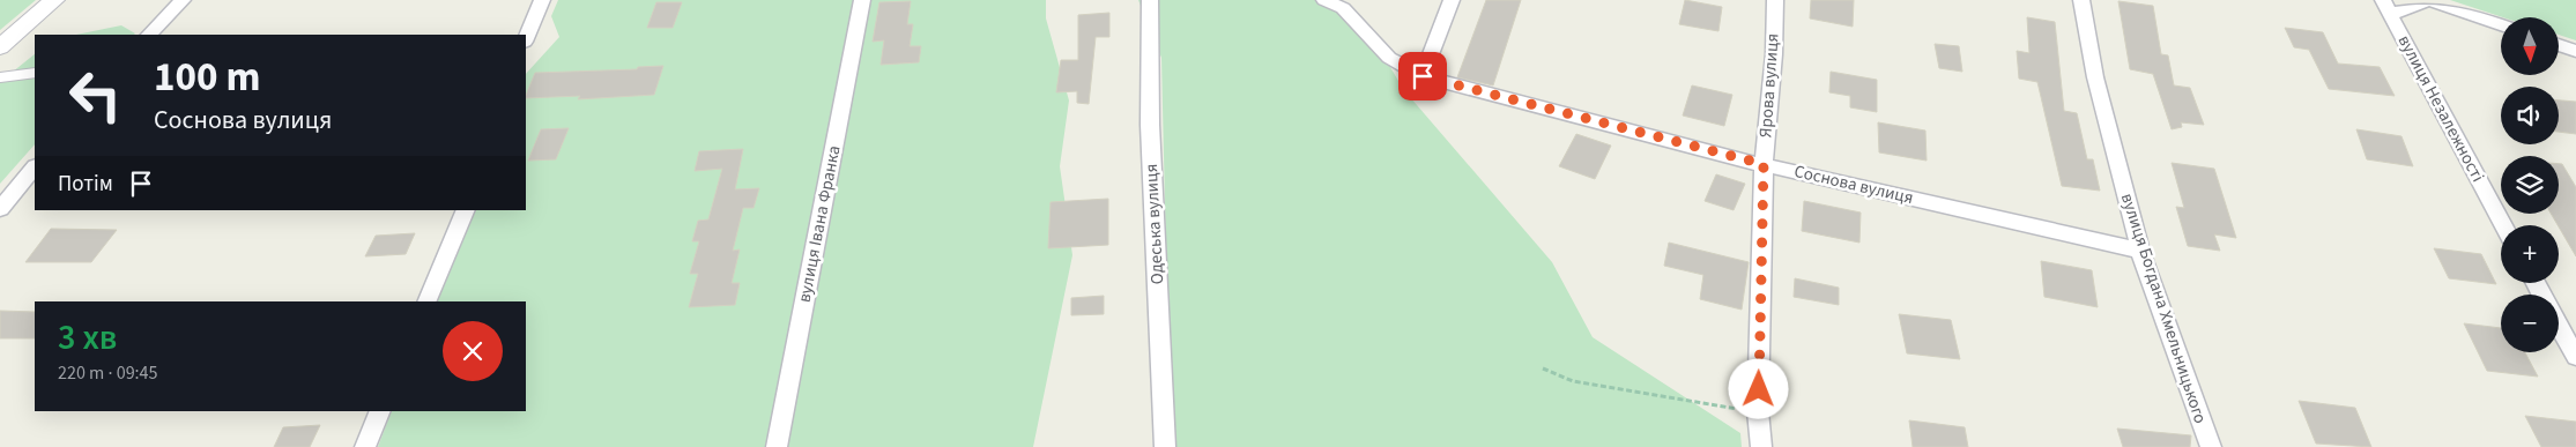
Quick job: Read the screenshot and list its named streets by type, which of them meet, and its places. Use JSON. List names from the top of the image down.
{
  "streets": {
    "street": [
      "Ярова вулиця",
      "вулиця Незалежності",
      "Соснова вулиця",
      "вулиця Івана Франка",
      "Одеська вулиця",
      "вулиця Богдана Хмельницького"
    ]
  },
  "crossings": [
    ["Ярова вулиця", "Соснова вулиця"],
    ["Соснова вулиця", "вулиця Богдана Хмельницького"]
  ],
  "north": "bottom",
  "page": {
    "map_buttons": ["+", "−"],
    "turn": ["100 m", "Соснова вулиця"],
    "then": "Потім",
    "heading": ["3 хв", "220 m · 09:45"]
  }
}
